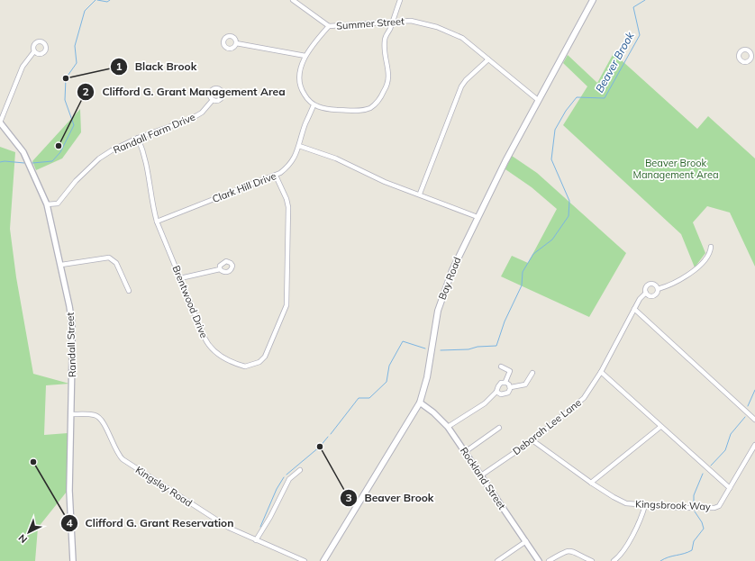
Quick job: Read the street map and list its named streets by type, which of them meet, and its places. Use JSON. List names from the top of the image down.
{
  "streets": {
    "main road": ["Bay Road"],
    "street": [
      "Summer Street",
      "Randall Farm Drive",
      "Clark Hill Drive",
      "Brentwood Drive",
      "Randall Street",
      "Deborah Lee Lane",
      "Rockland Street",
      "Kingsley Road",
      "Kingsbrook Way"
    ]
  },
  "crossings": [
    ["Summer Street", "Bay Road"],
    ["Randall Farm Drive", "Brentwood Drive"],
    ["Randall Farm Drive", "Randall Street"],
    ["Clark Hill Drive", "Brentwood Drive"],
    ["Bay Road", "Rockland Street"],
    ["Randall Street", "Kingsley Road"],
    ["Deborah Lee Lane", "Rockland Street"],
    ["Deborah Lee Lane", "Kingsbrook Way"]
  ],
  "water": ["Beaver Brook"],
  "parks": ["Beaver Brook Management Area"],
  "places": [
    "Black Brook",
    "Clifford G. Grant Management Area",
    "Beaver Brook",
    "Clifford G. Grant Reservation"
  ],
  "north": "bottom left"
}
